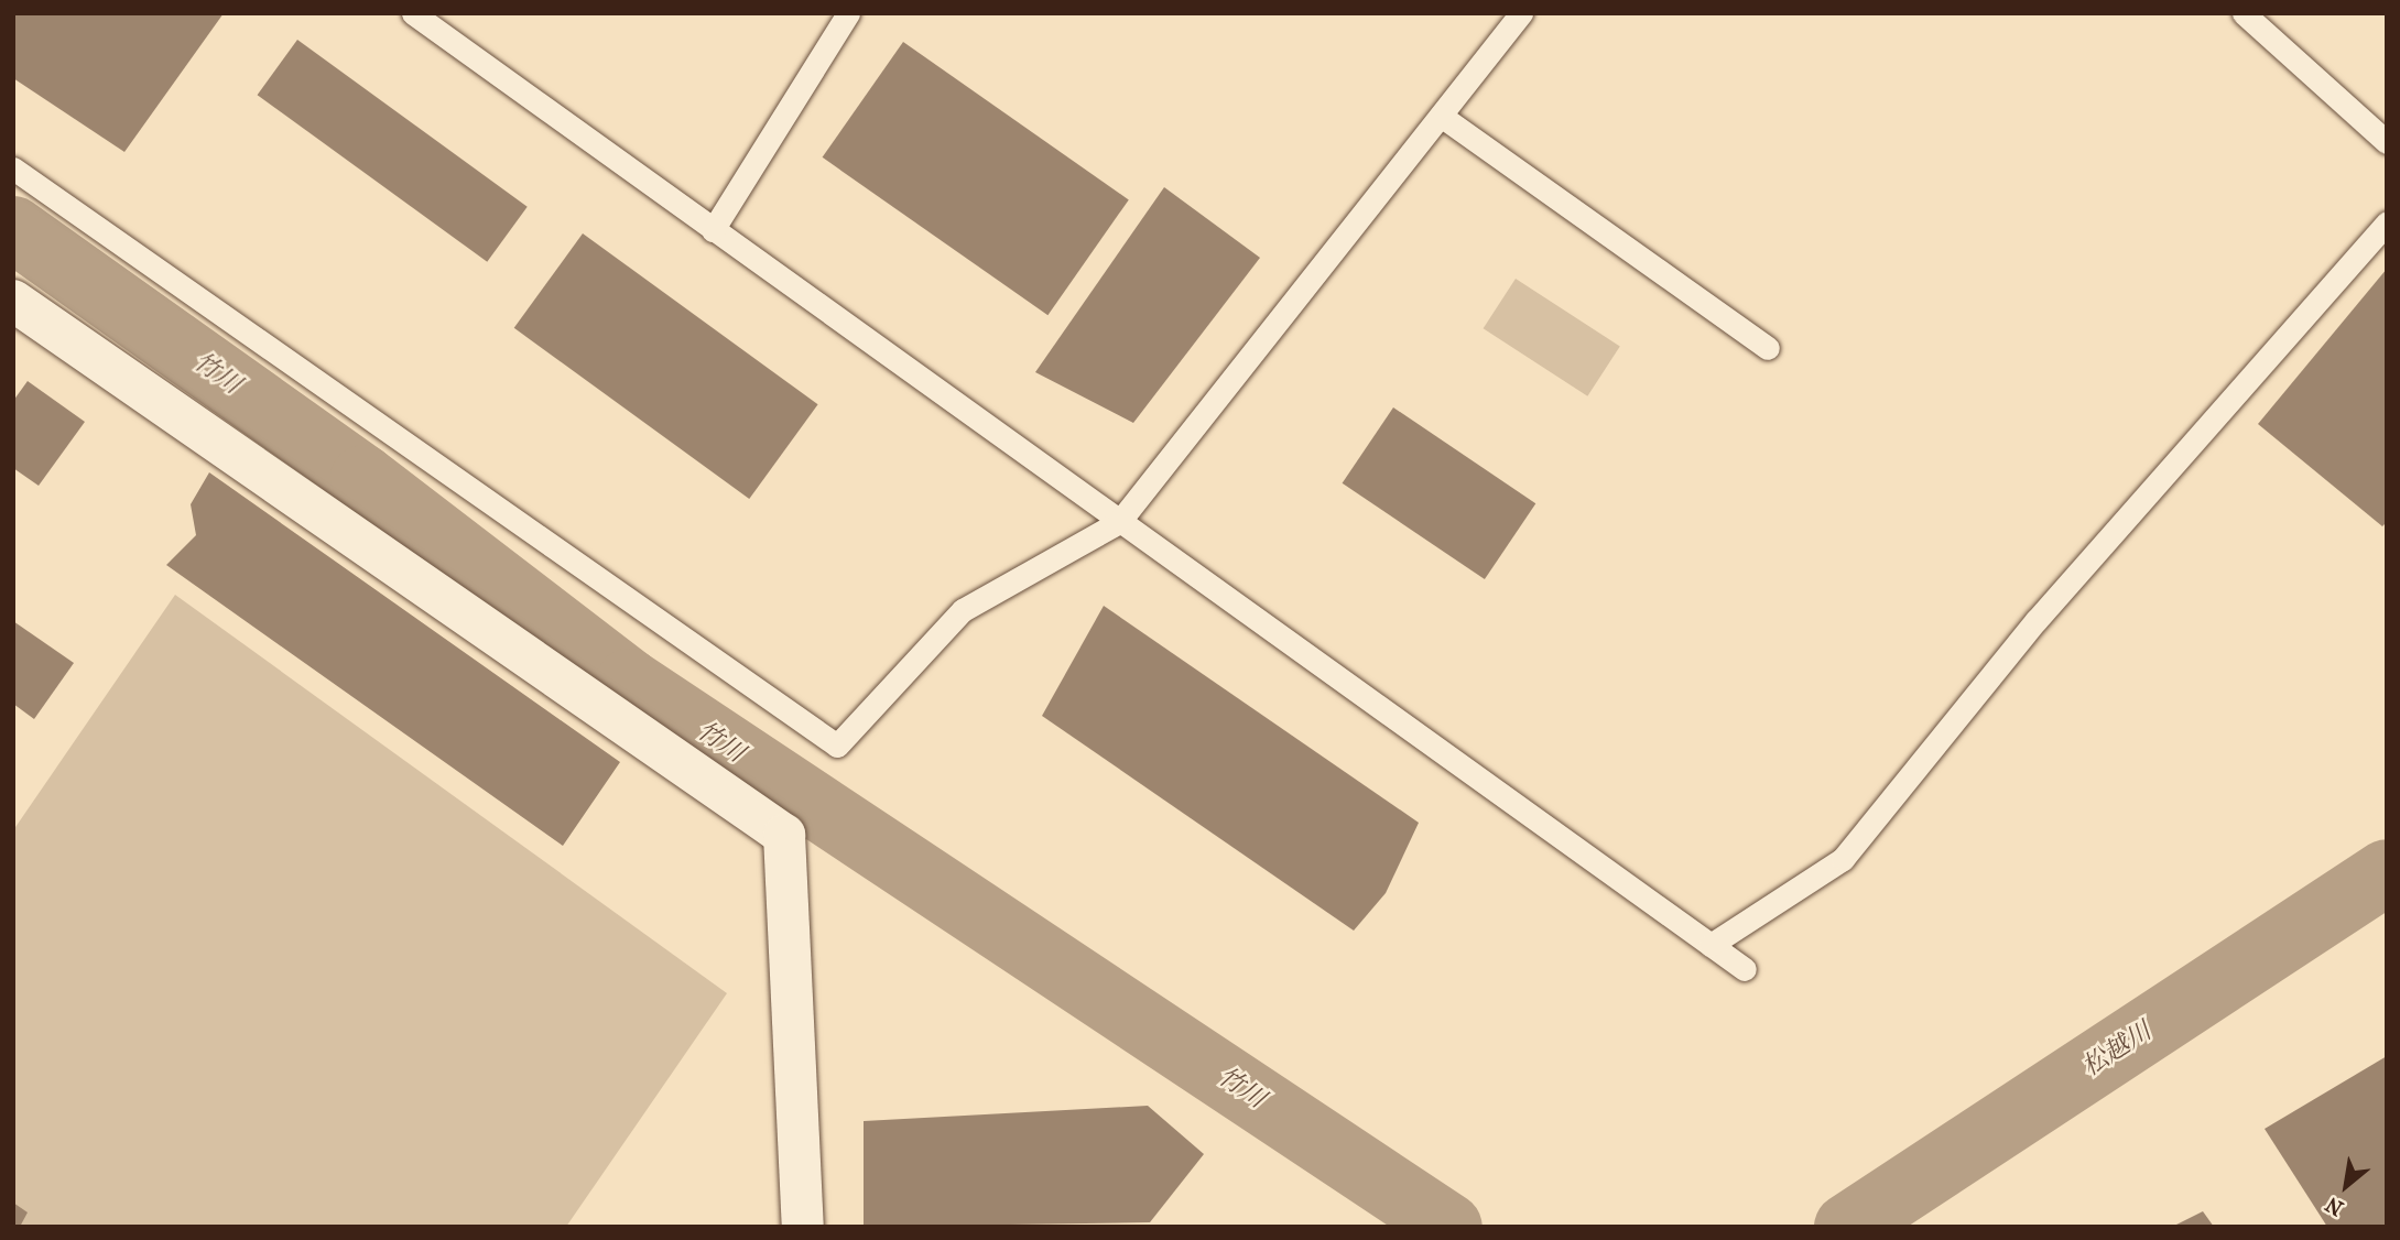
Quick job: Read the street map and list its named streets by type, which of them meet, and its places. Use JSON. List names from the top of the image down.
{
  "water": ["竹川", "松越川"],
  "north": "bottom left"
}
